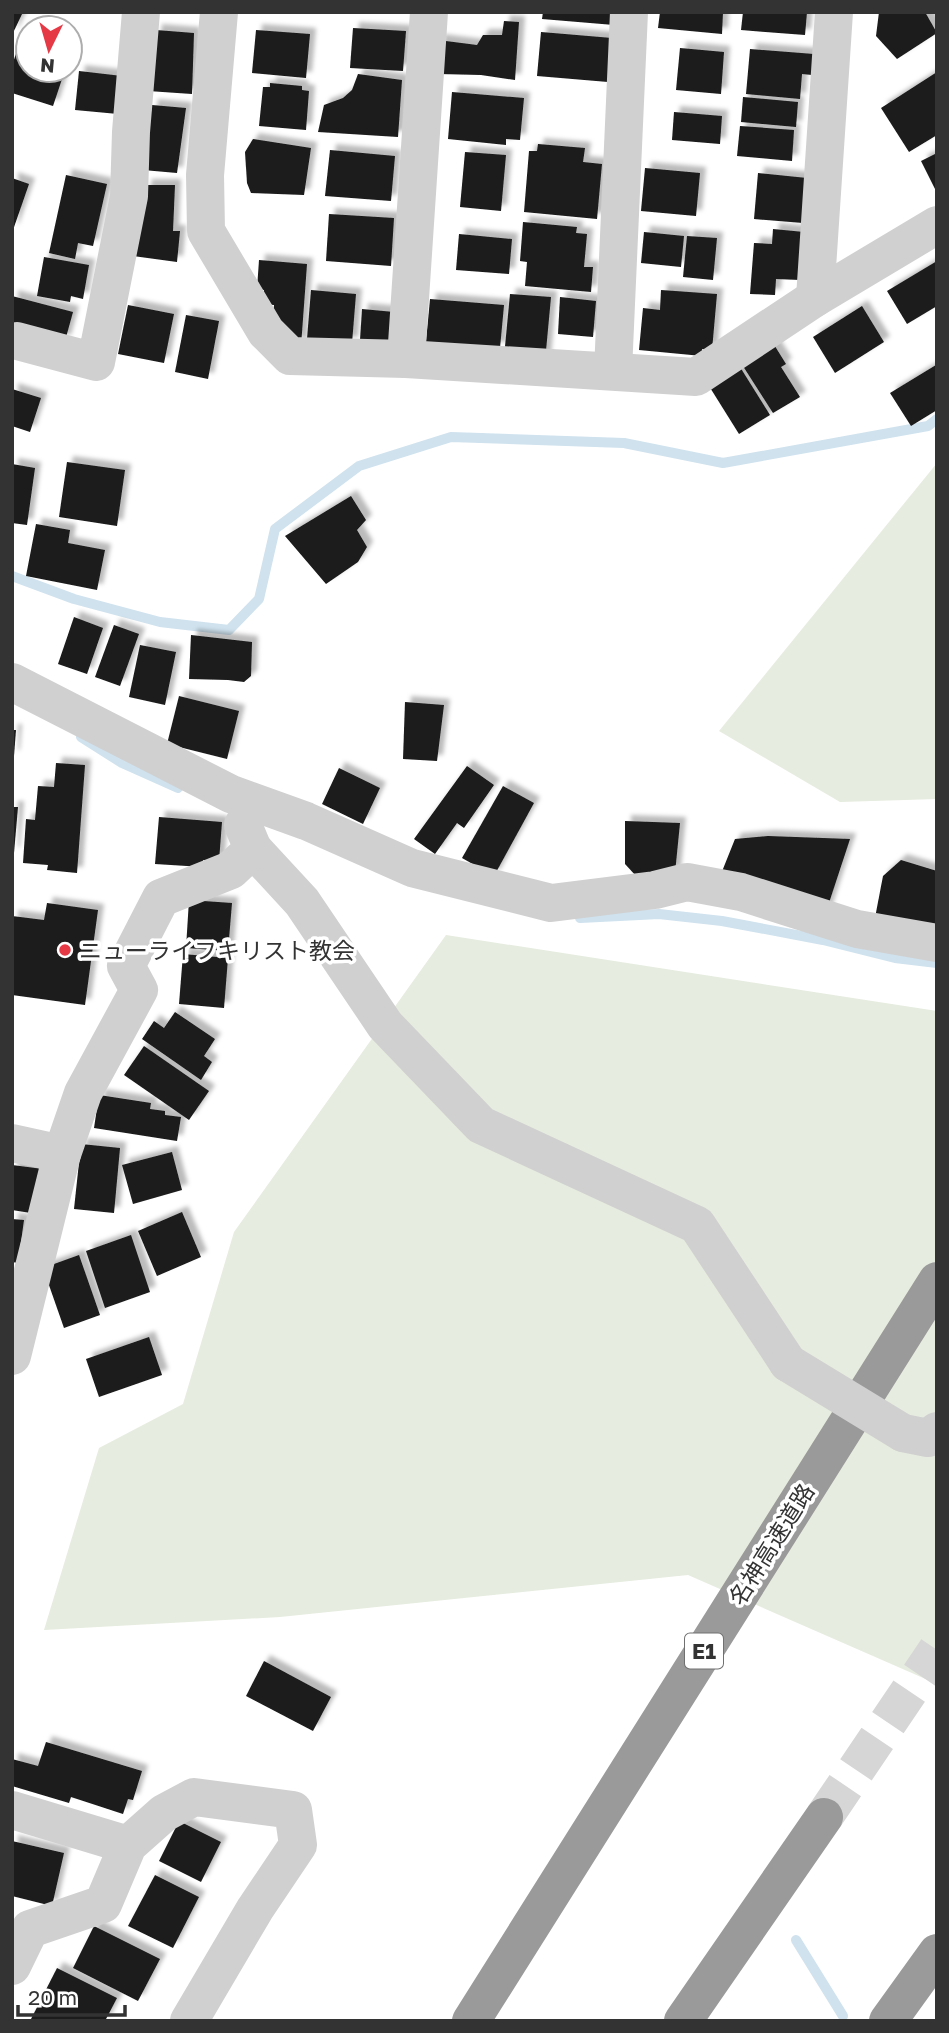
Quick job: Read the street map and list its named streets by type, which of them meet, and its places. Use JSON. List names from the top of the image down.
{
  "streets": {
    "highway": ["名神高速道路", "E1"]
  },
  "places": ["ニューライフキリスト教会"],
  "scale_bar": "20 m",
  "north": "bottom"
}
